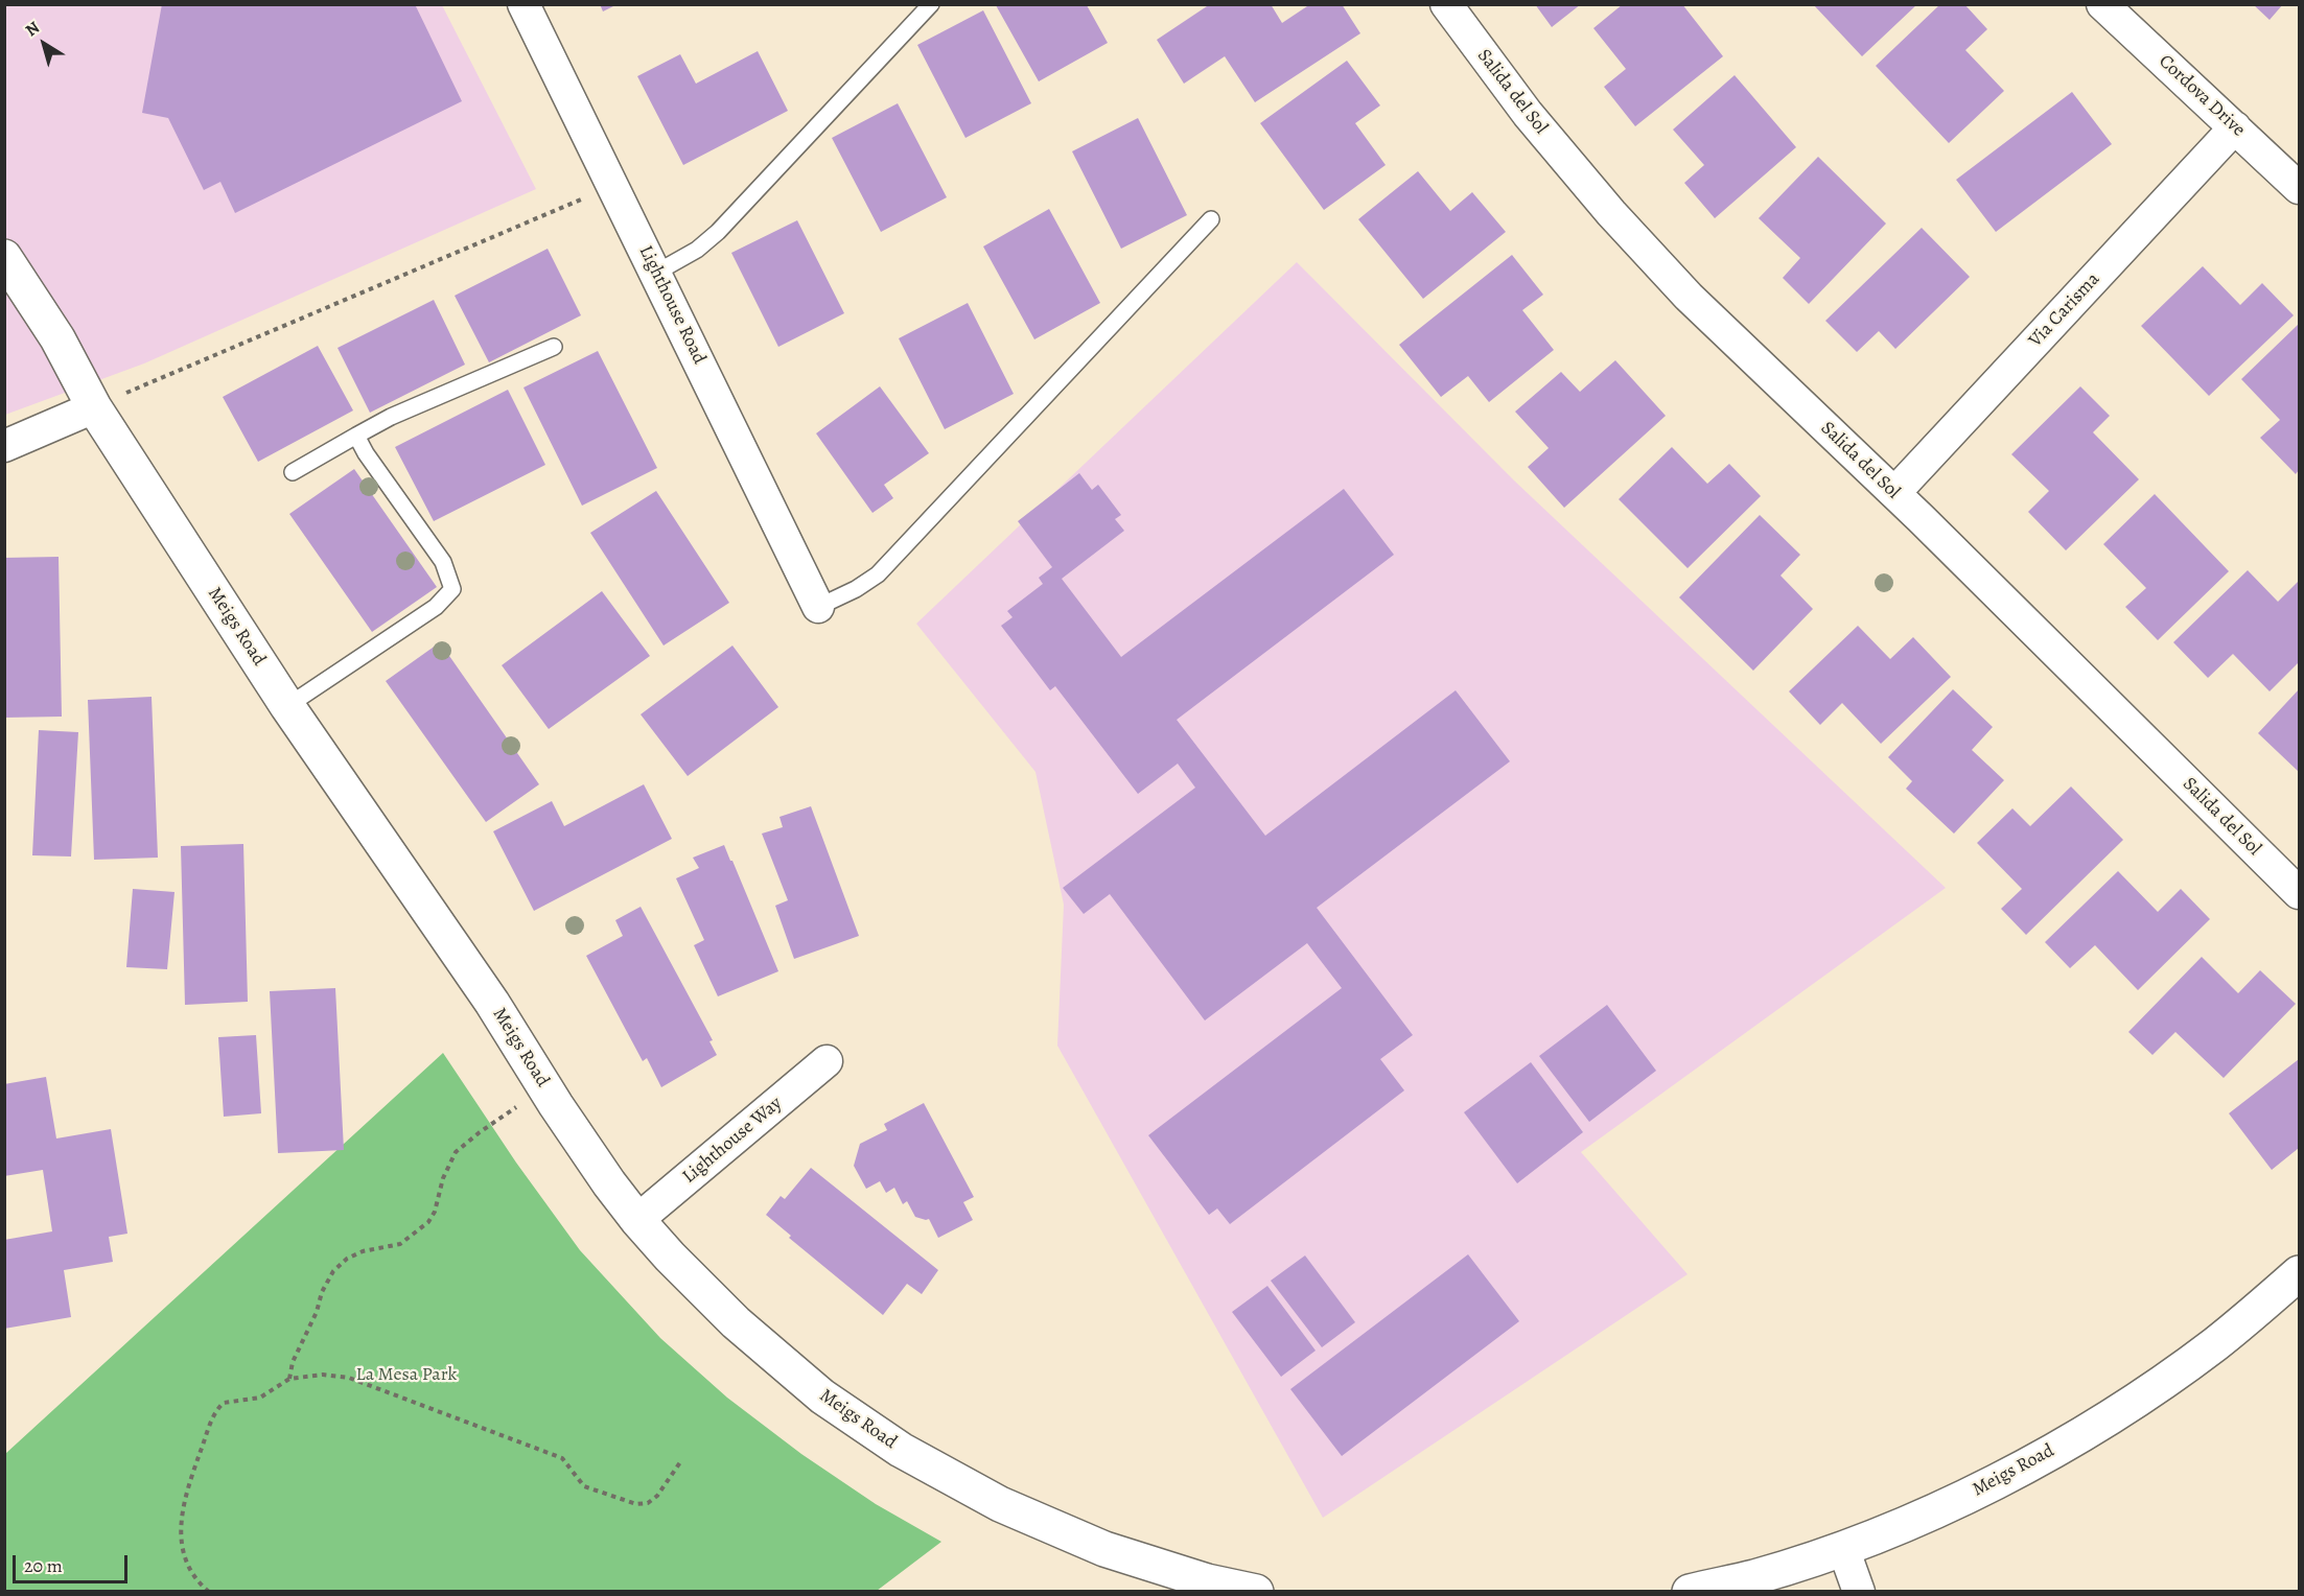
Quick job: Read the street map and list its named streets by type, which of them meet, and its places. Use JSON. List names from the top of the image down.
{
  "streets": {
    "main road": ["Meigs Road"],
    "street": [
      "Salida del Sol",
      "Cordova Drive",
      "Lighthouse Road",
      "Via Carisma",
      "Lighthouse Way"
    ]
  },
  "crossings": [
    ["Salida del Sol", "Via Carisma"],
    ["Cordova Drive", "Via Carisma"],
    ["Meigs Road", "Lighthouse Way"]
  ],
  "parks": ["La Mesa Park"],
  "scale_bar": "20 m",
  "north": "top left"
}
